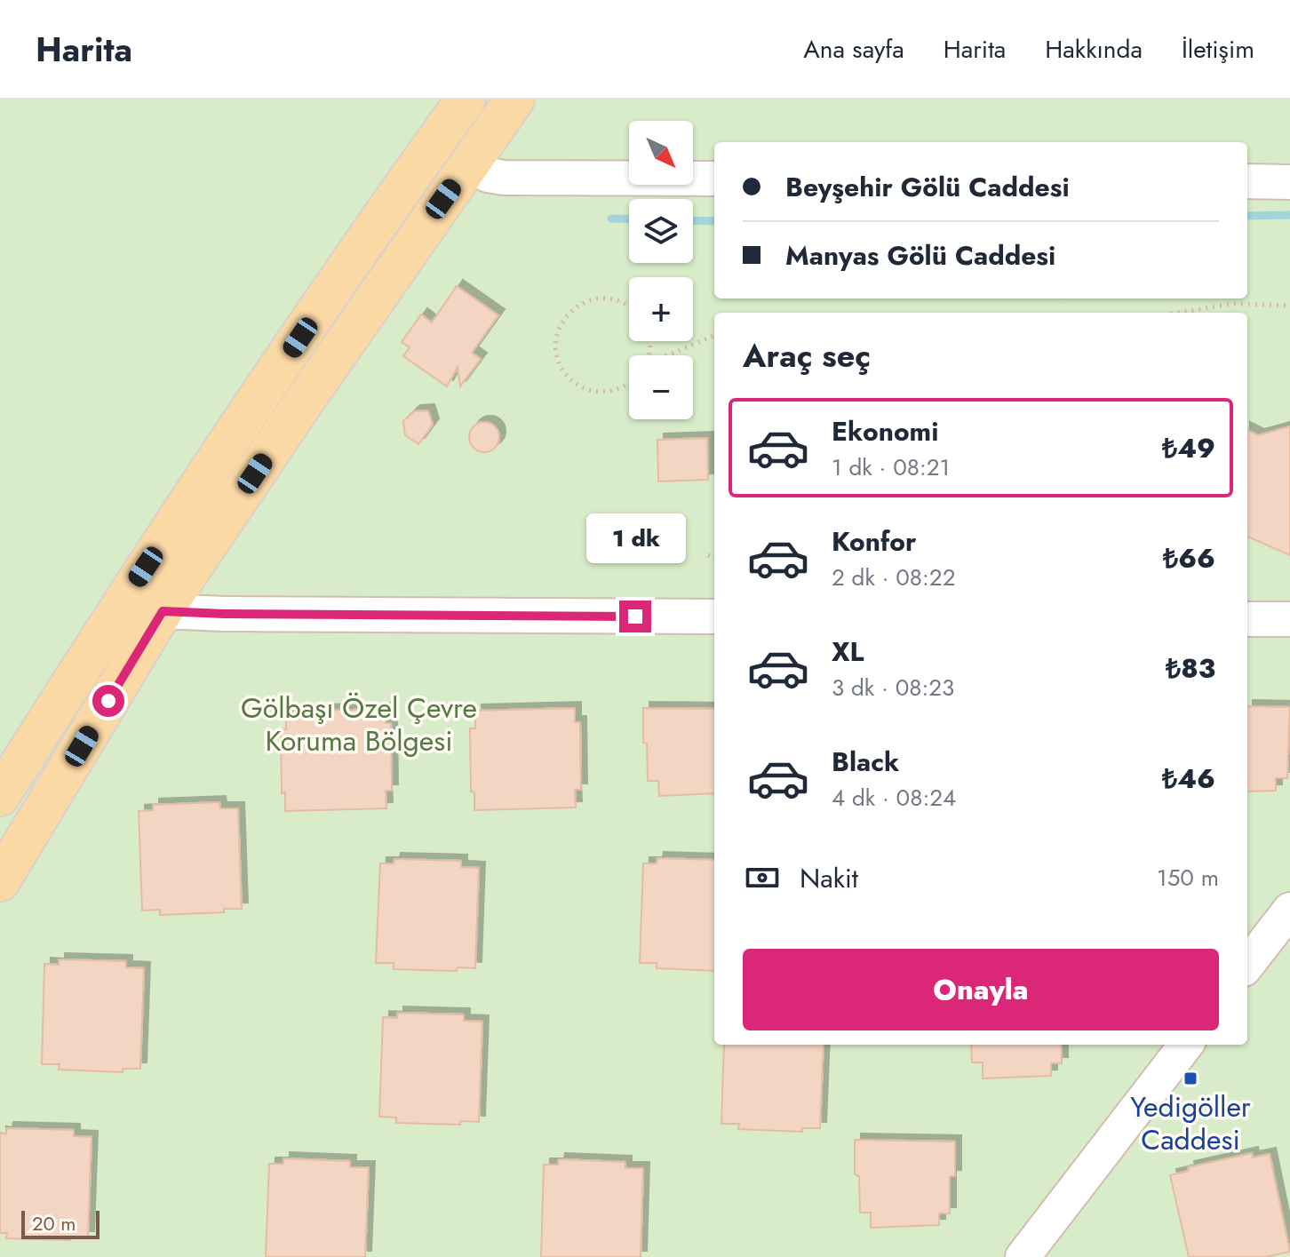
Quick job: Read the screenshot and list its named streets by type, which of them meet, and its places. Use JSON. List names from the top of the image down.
{
  "parks": ["Gölbaşı Özel Çevre Koruma Bölgesi"],
  "places": {
    "transit": ["Yedigöller Caddesi"]
  },
  "scale_bar": "20 m",
  "north": "bottom right",
  "page": {
    "header": "Harita",
    "nav": [
      "Ana sayfa",
      "Harita",
      "Hakkında",
      "İletişim"
    ],
    "map_buttons": ["+", "−"],
    "banner": ["Beyşehir Gölü Caddesi", "Manyas Gölü Caddesi"],
    "heading": "Araç seç",
    "list": [
      {
        "name": "Ekonomi",
        "note": "1 dk · 08:21",
        "value": "₺49"
      },
      {
        "name": "Konfor",
        "note": "2 dk · 08:22",
        "value": "₺66"
      },
      {
        "name": "XL",
        "note": "3 dk · 08:23",
        "value": "₺83"
      },
      {
        "name": "Black",
        "note": "4 dk · 08:24",
        "value": "₺46"
      }
    ],
    "bubble": "1 dk",
    "pay": ["Nakit", "150 m"],
    "buttons": "Onayla",
    "scale": "20 m"
  }
}
